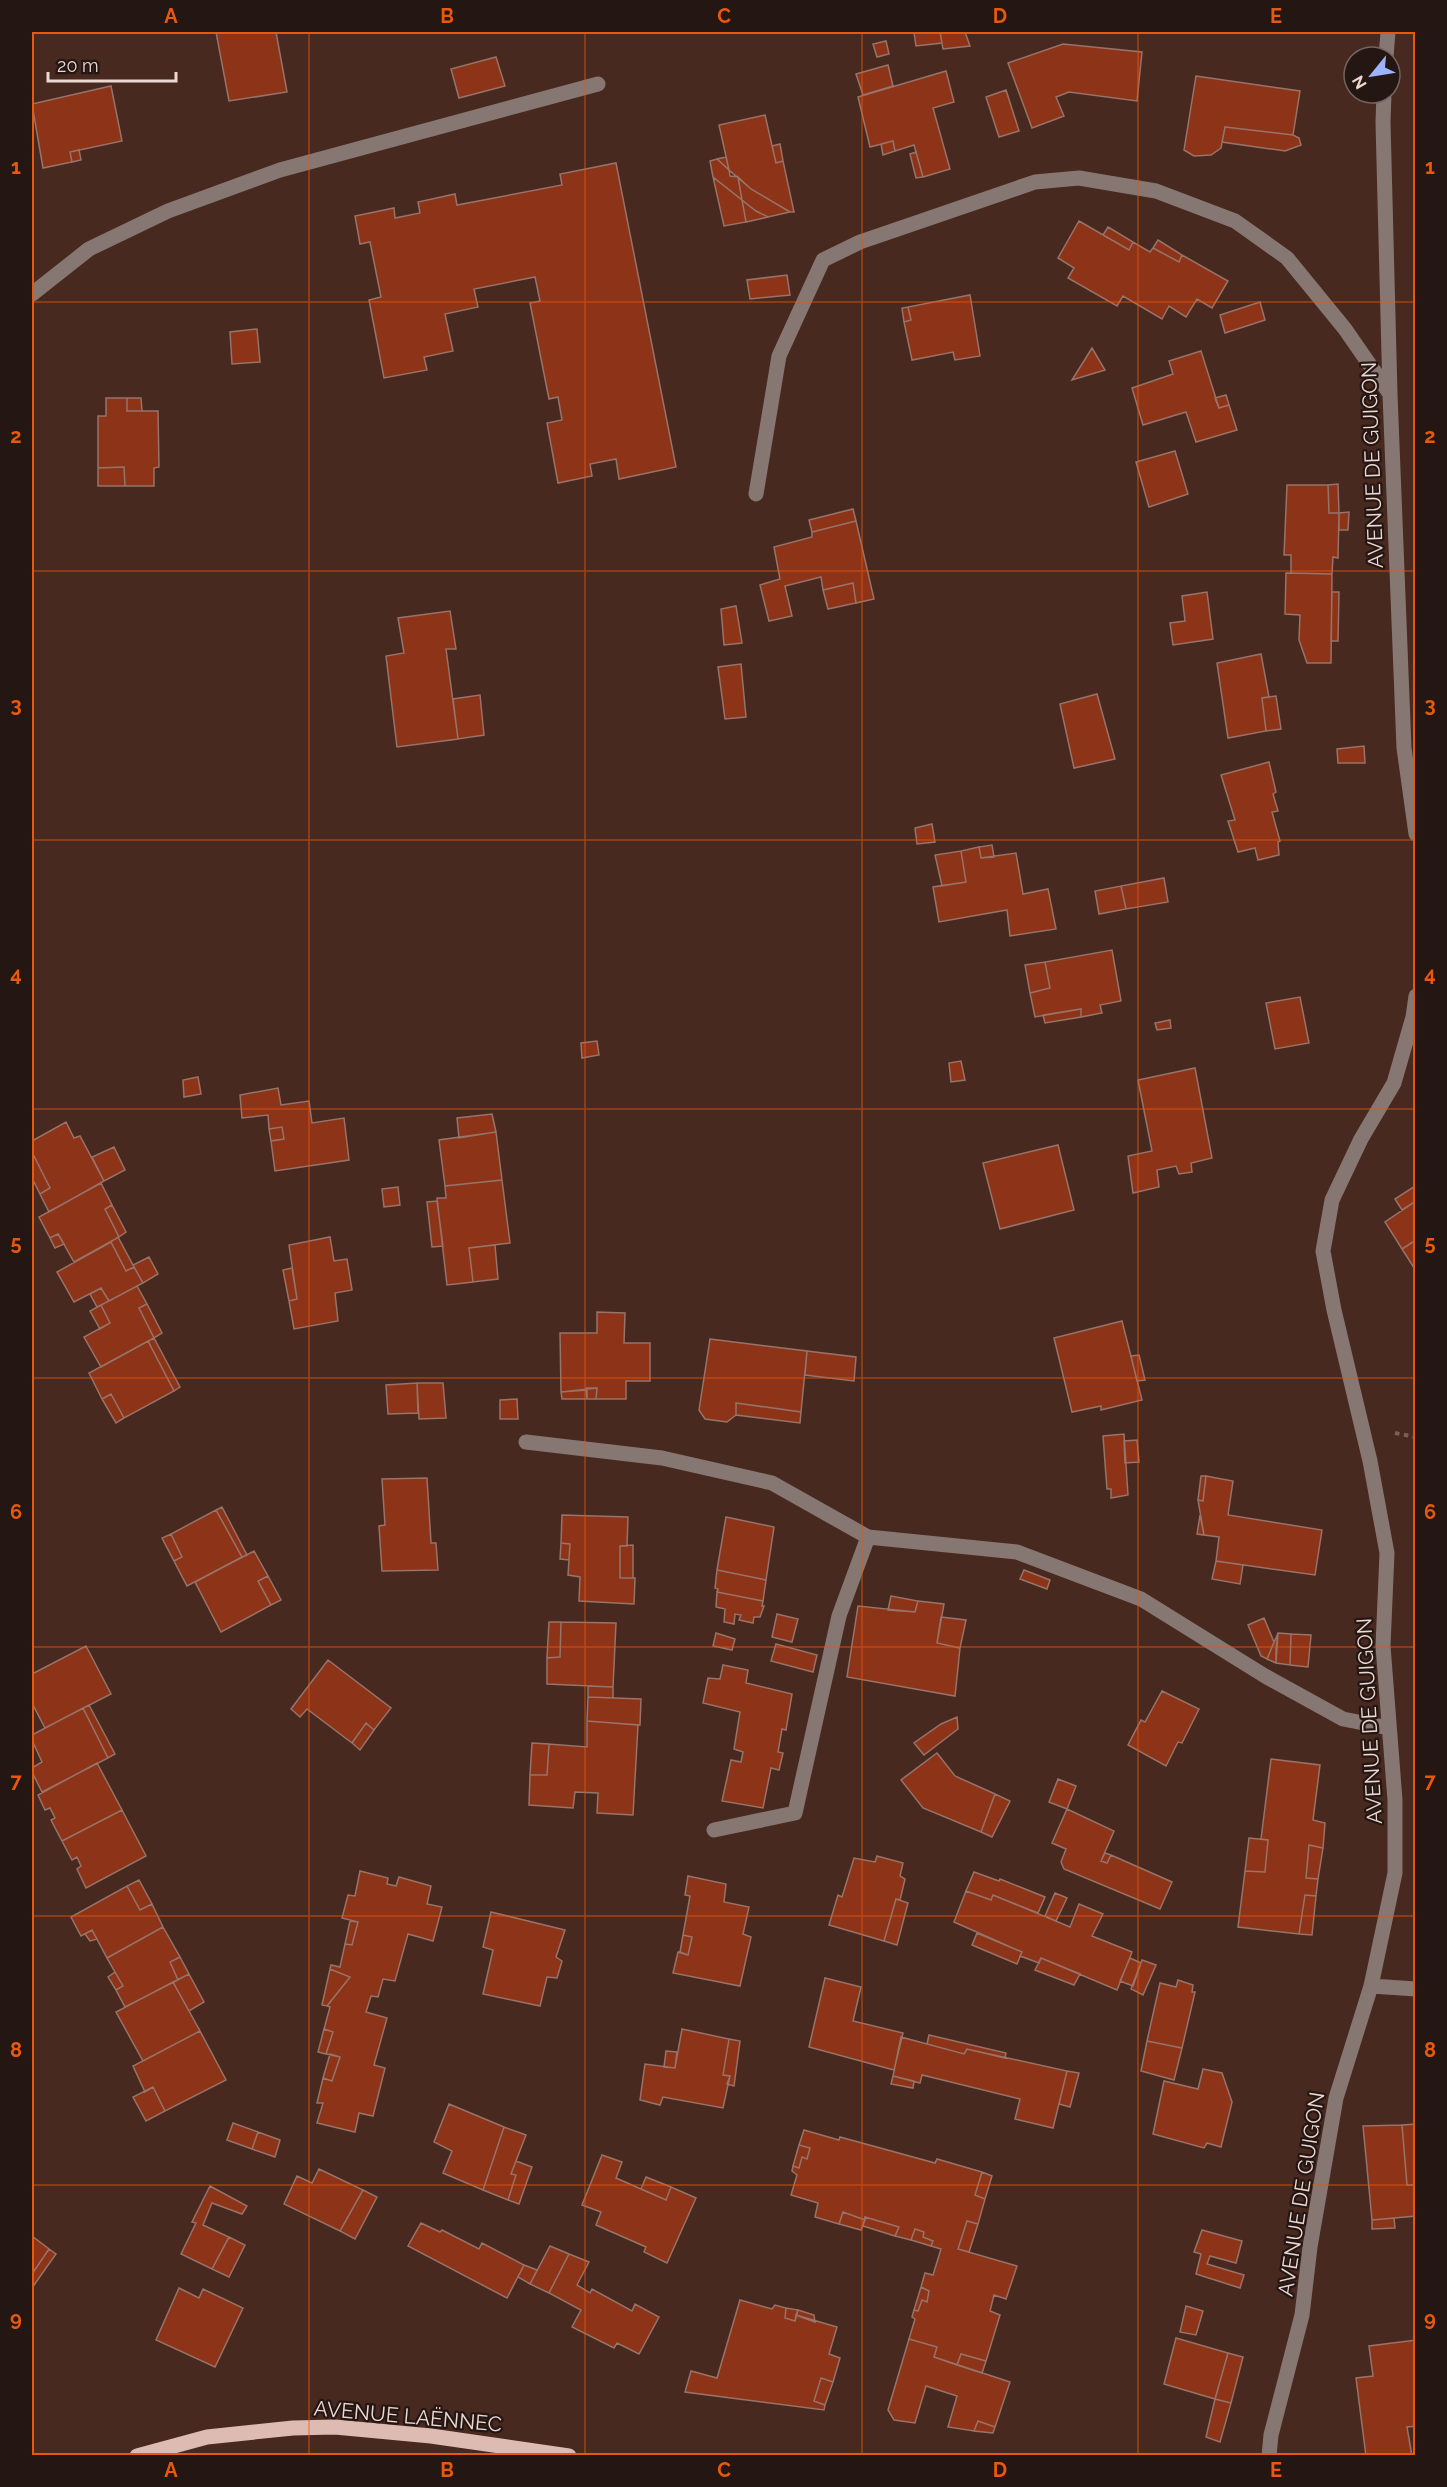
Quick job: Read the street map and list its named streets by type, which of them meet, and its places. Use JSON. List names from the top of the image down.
{
  "streets": {
    "main road": ["AVENUE LAËNNEC"],
    "street": ["AVENUE DE GUIGON"]
  },
  "scale_bar": "20 m",
  "north": "bottom left",
  "grid": {
    "columns": [
      "A",
      "B",
      "C",
      "D",
      "E"
    ],
    "rows": [
      "1",
      "2",
      "3",
      "4",
      "5",
      "6",
      "7",
      "8",
      "9"
    ]
  }
}
